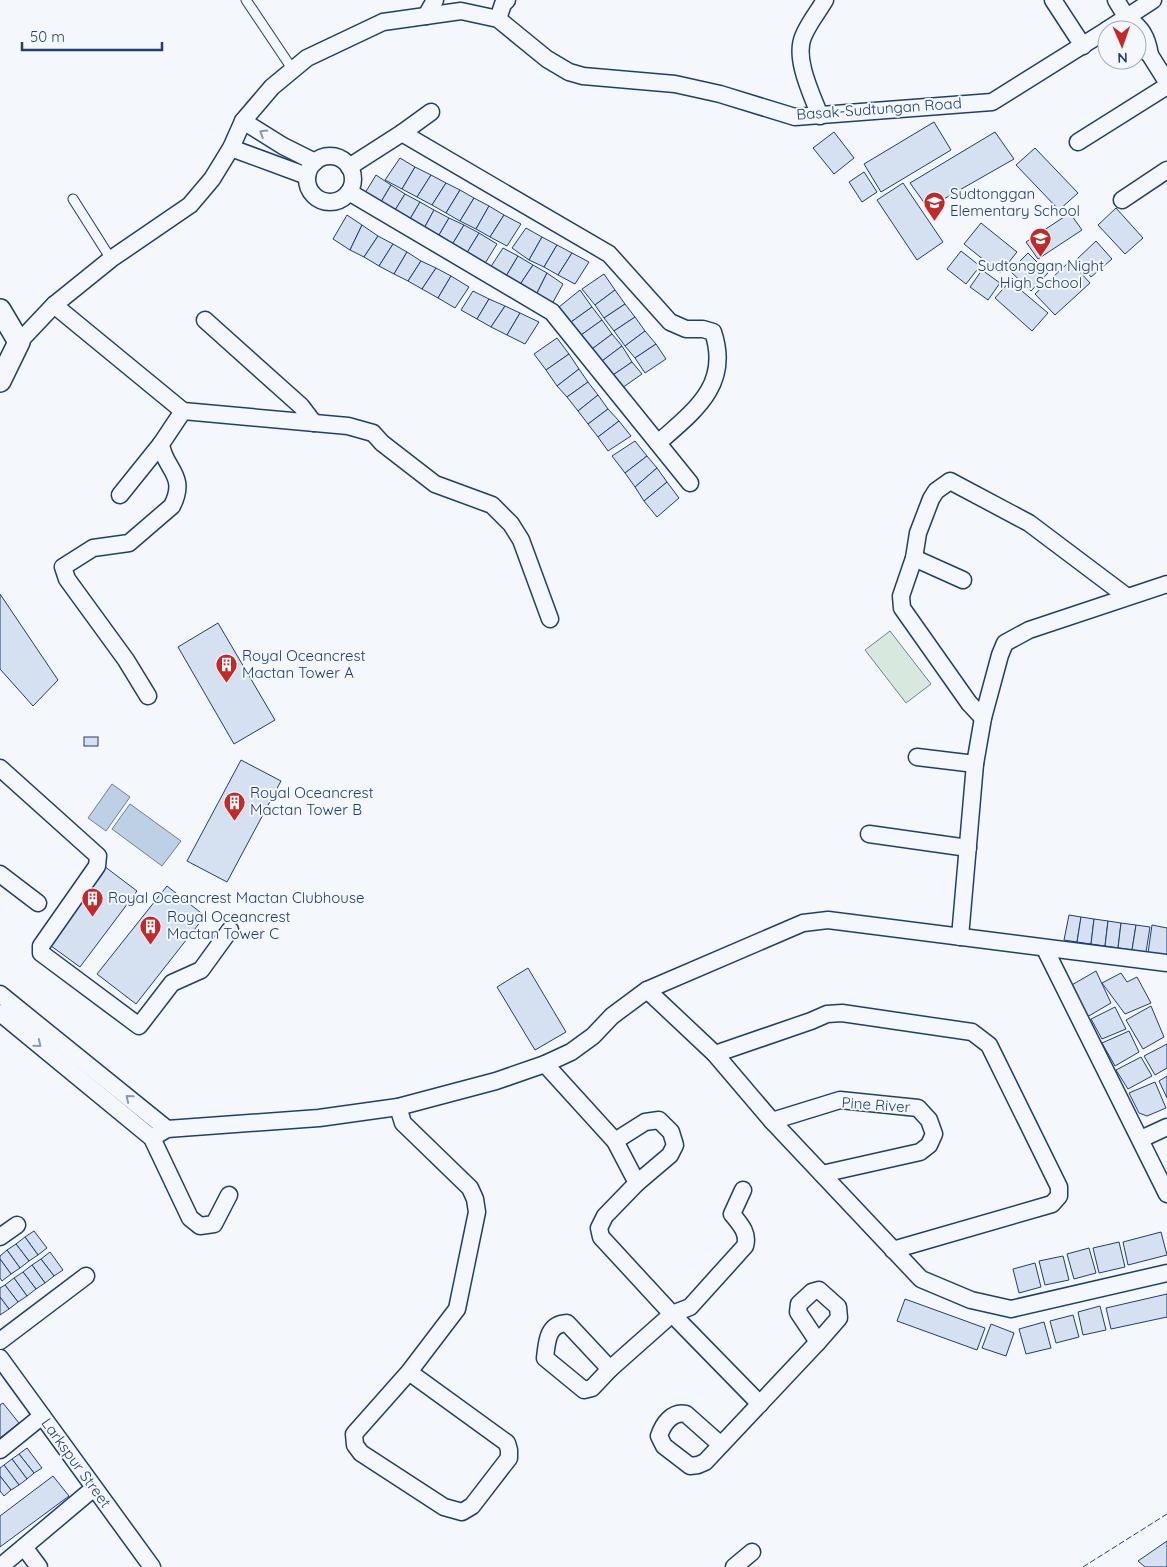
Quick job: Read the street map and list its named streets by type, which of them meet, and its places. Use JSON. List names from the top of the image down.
{
  "streets": {
    "street": ["Basak-Sudtungan Road", "Pine River", "Larkspur Street"]
  },
  "places": {
    "school or university": ["Sudtonggan Elementary School", "Sudtonggan Night High School"],
    "building": [
      "Royal Oceancrest Mactan Tower A",
      "Royal Oceancrest Mactan Tower B",
      "Royal Oceancrest Mactan Clubhouse",
      "Royal Oceancrest Mactan Tower C"
    ]
  },
  "scale_bar": "50 m",
  "north": "bottom"
}
